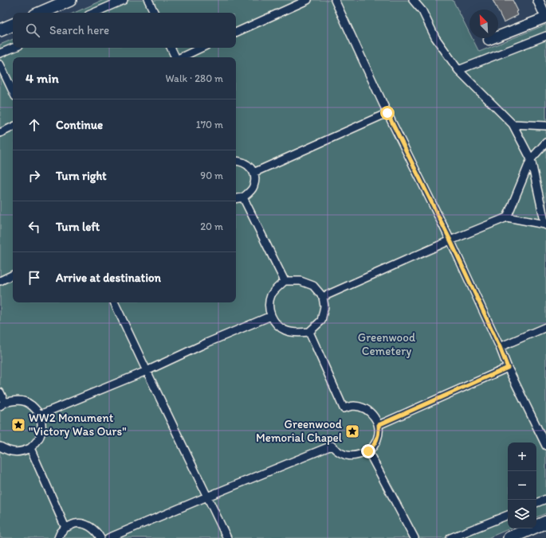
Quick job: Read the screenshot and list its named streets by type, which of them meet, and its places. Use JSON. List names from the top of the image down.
{
  "parks": ["Greenwood Cemetery"],
  "places": {
    "place": ["WW2 Monument \"Victory Was Ours\"", "Greenwood Memorial Chapel"]
  },
  "north": "top left",
  "page": {
    "search": "Search here",
    "heading": ["4 min", "Walk · 280 m"],
    "list": [
      ["Continue", "170 m"],
      ["Turn right", "90 m"],
      ["Turn left", "20 m"],
      "Arrive at destination"
    ],
    "map_buttons": ["+", "−"]
  }
}
